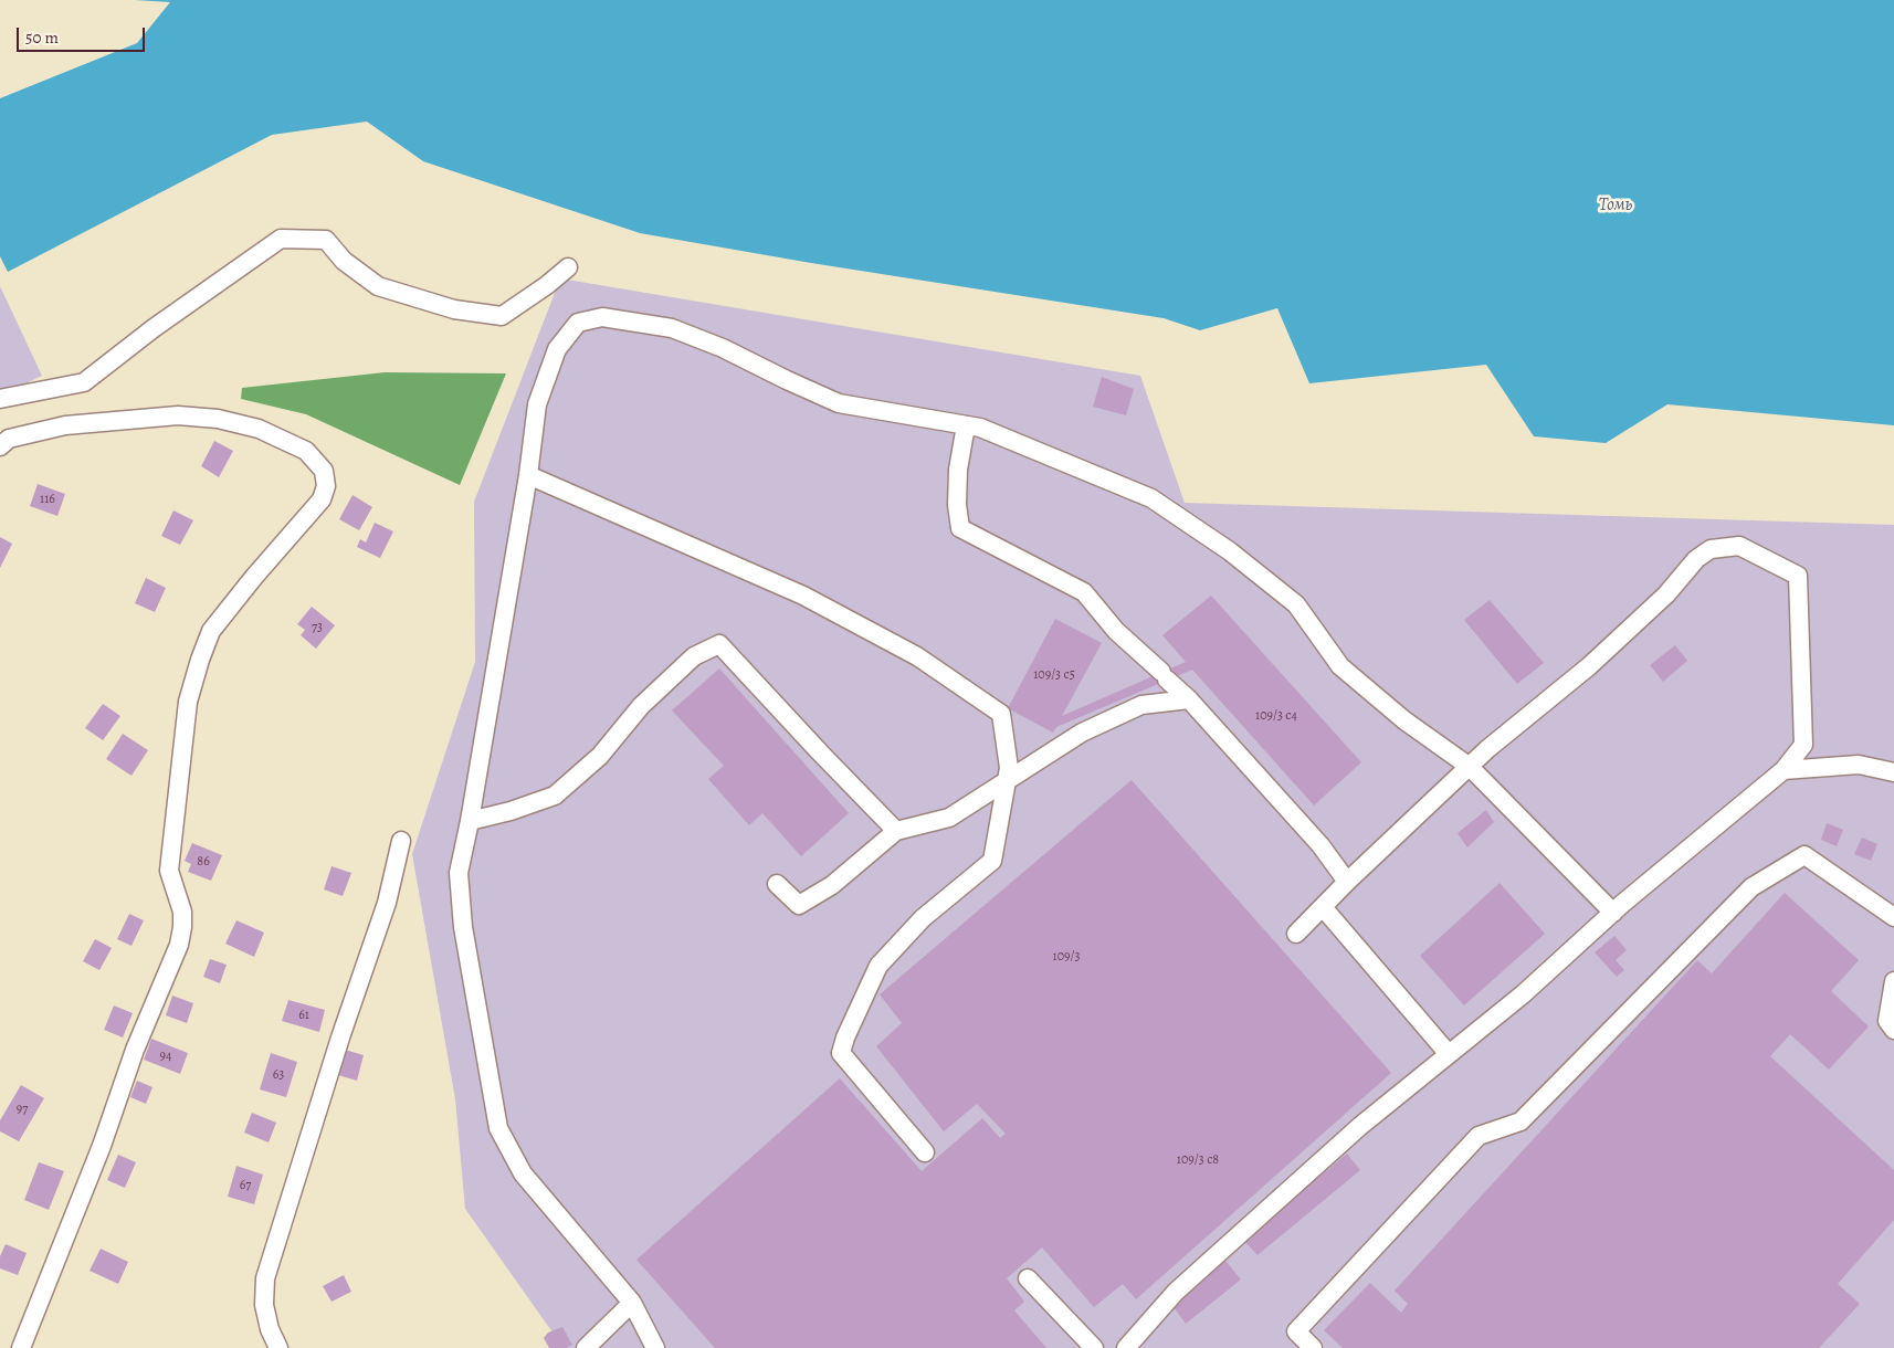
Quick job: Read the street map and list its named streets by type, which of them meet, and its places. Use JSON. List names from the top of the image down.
{
  "water": ["Томь"],
  "house_numbers": [
    "116",
    "73",
    "109/3 с5",
    "109/3 с4",
    "86",
    "109/3",
    "61",
    "94",
    "63",
    "97",
    "109/3 с8",
    "67"
  ],
  "scale_bar": "50 m"
}
